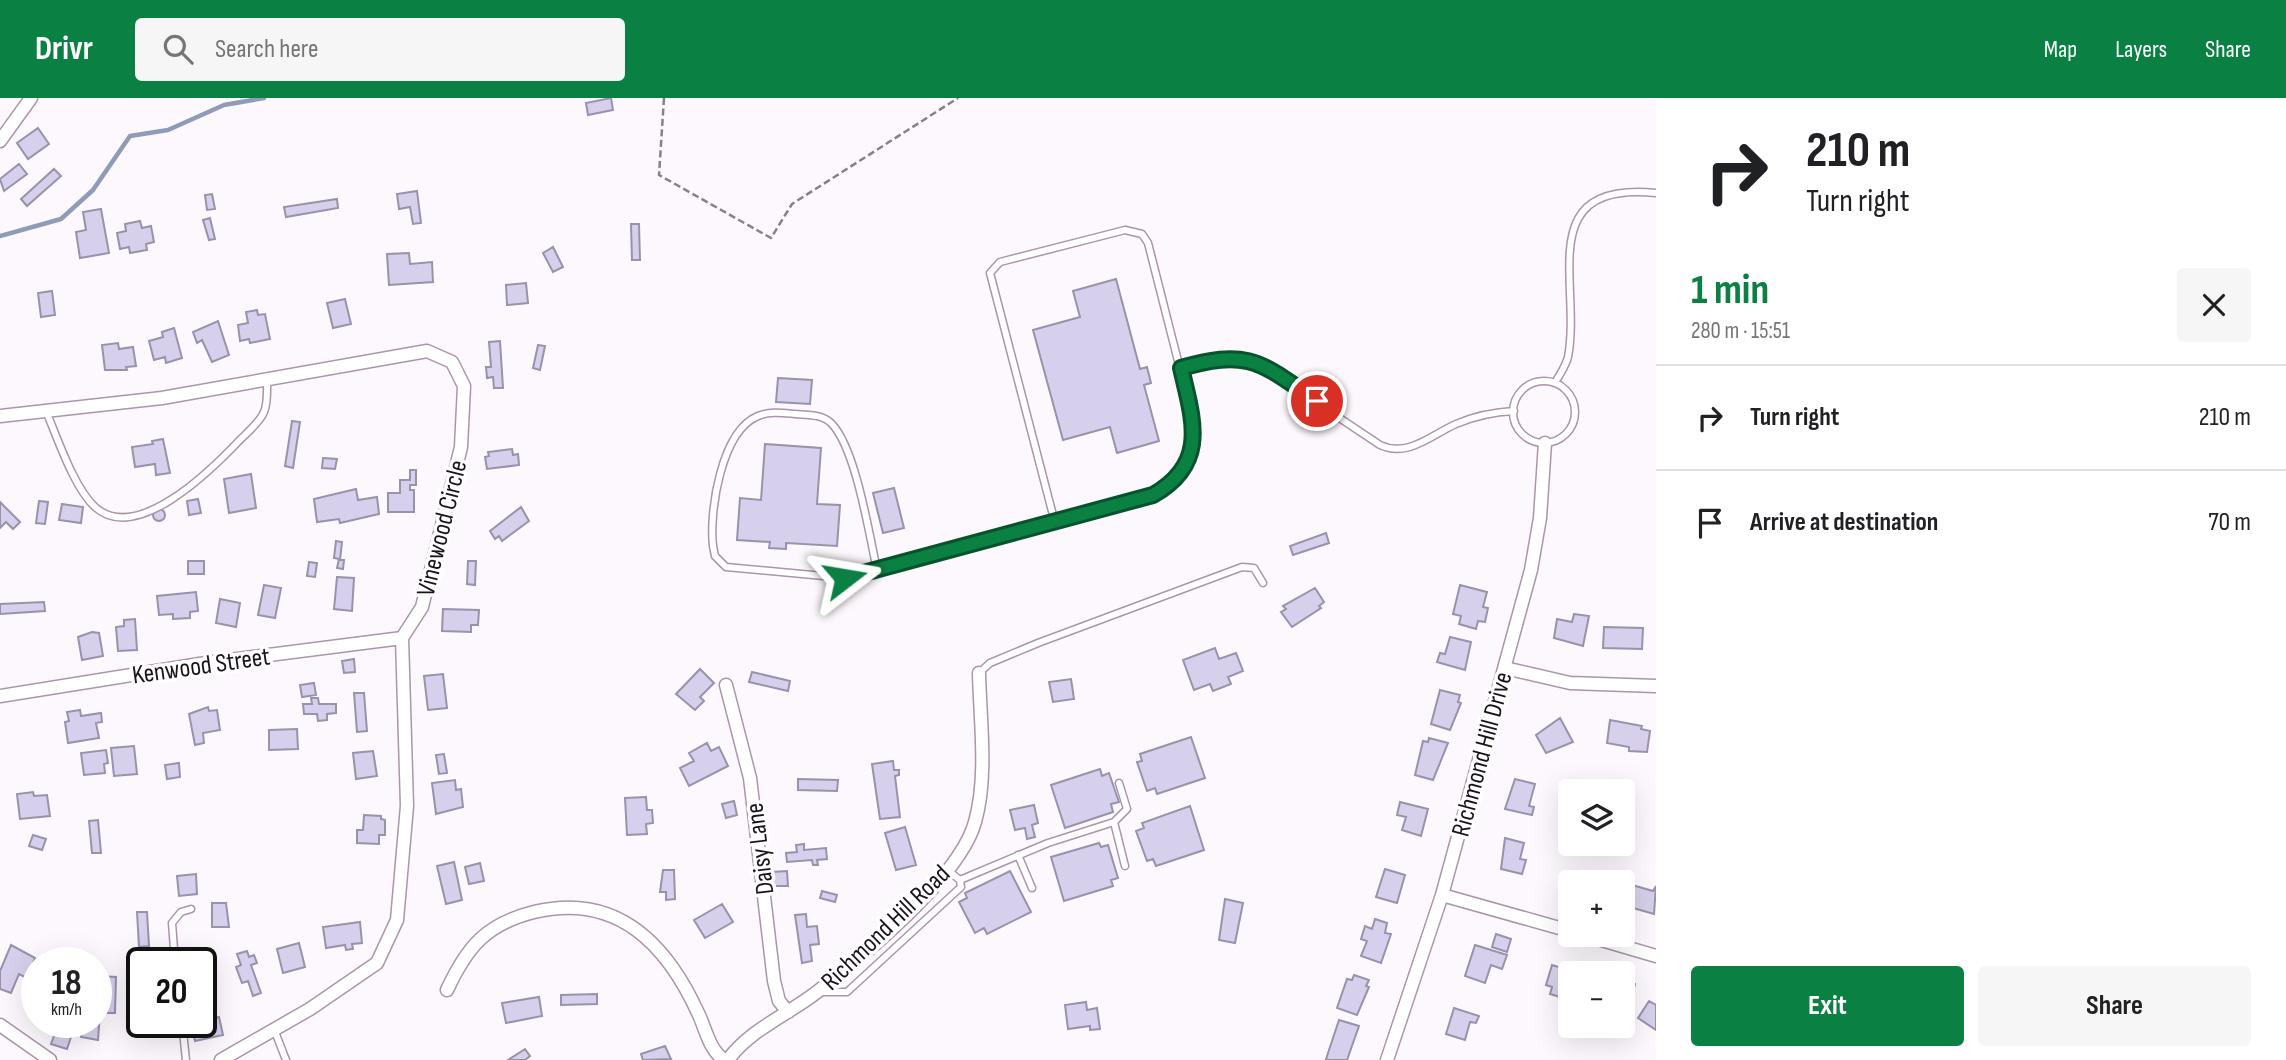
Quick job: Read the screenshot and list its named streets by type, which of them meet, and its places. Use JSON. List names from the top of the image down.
{
  "streets": {
    "street": [
      "Vinewood Circle",
      "Kenwood Street",
      "Richmond Hill Drive",
      "Daisy Lane",
      "Richmond Hill Road"
    ]
  },
  "crossings": [
    ["Vinewood Circle", "Kenwood Street"],
    ["Daisy Lane", "Richmond Hill Road"]
  ],
  "page": {
    "header": "Drivr",
    "search": "Search here",
    "nav": ["Map", "Layers", "Share"],
    "turn": ["210 m", "Turn right"],
    "heading": ["1 min", "280 m · 15:51"],
    "list": [
      {
        "name": "Turn right",
        "value": "210 m"
      },
      {
        "name": "Arrive at destination",
        "value": "70 m"
      }
    ],
    "map_buttons": ["+", "−"],
    "speed": "18 km/h",
    "limit": "20",
    "buttons": ["Exit", "Share"]
  }
}
